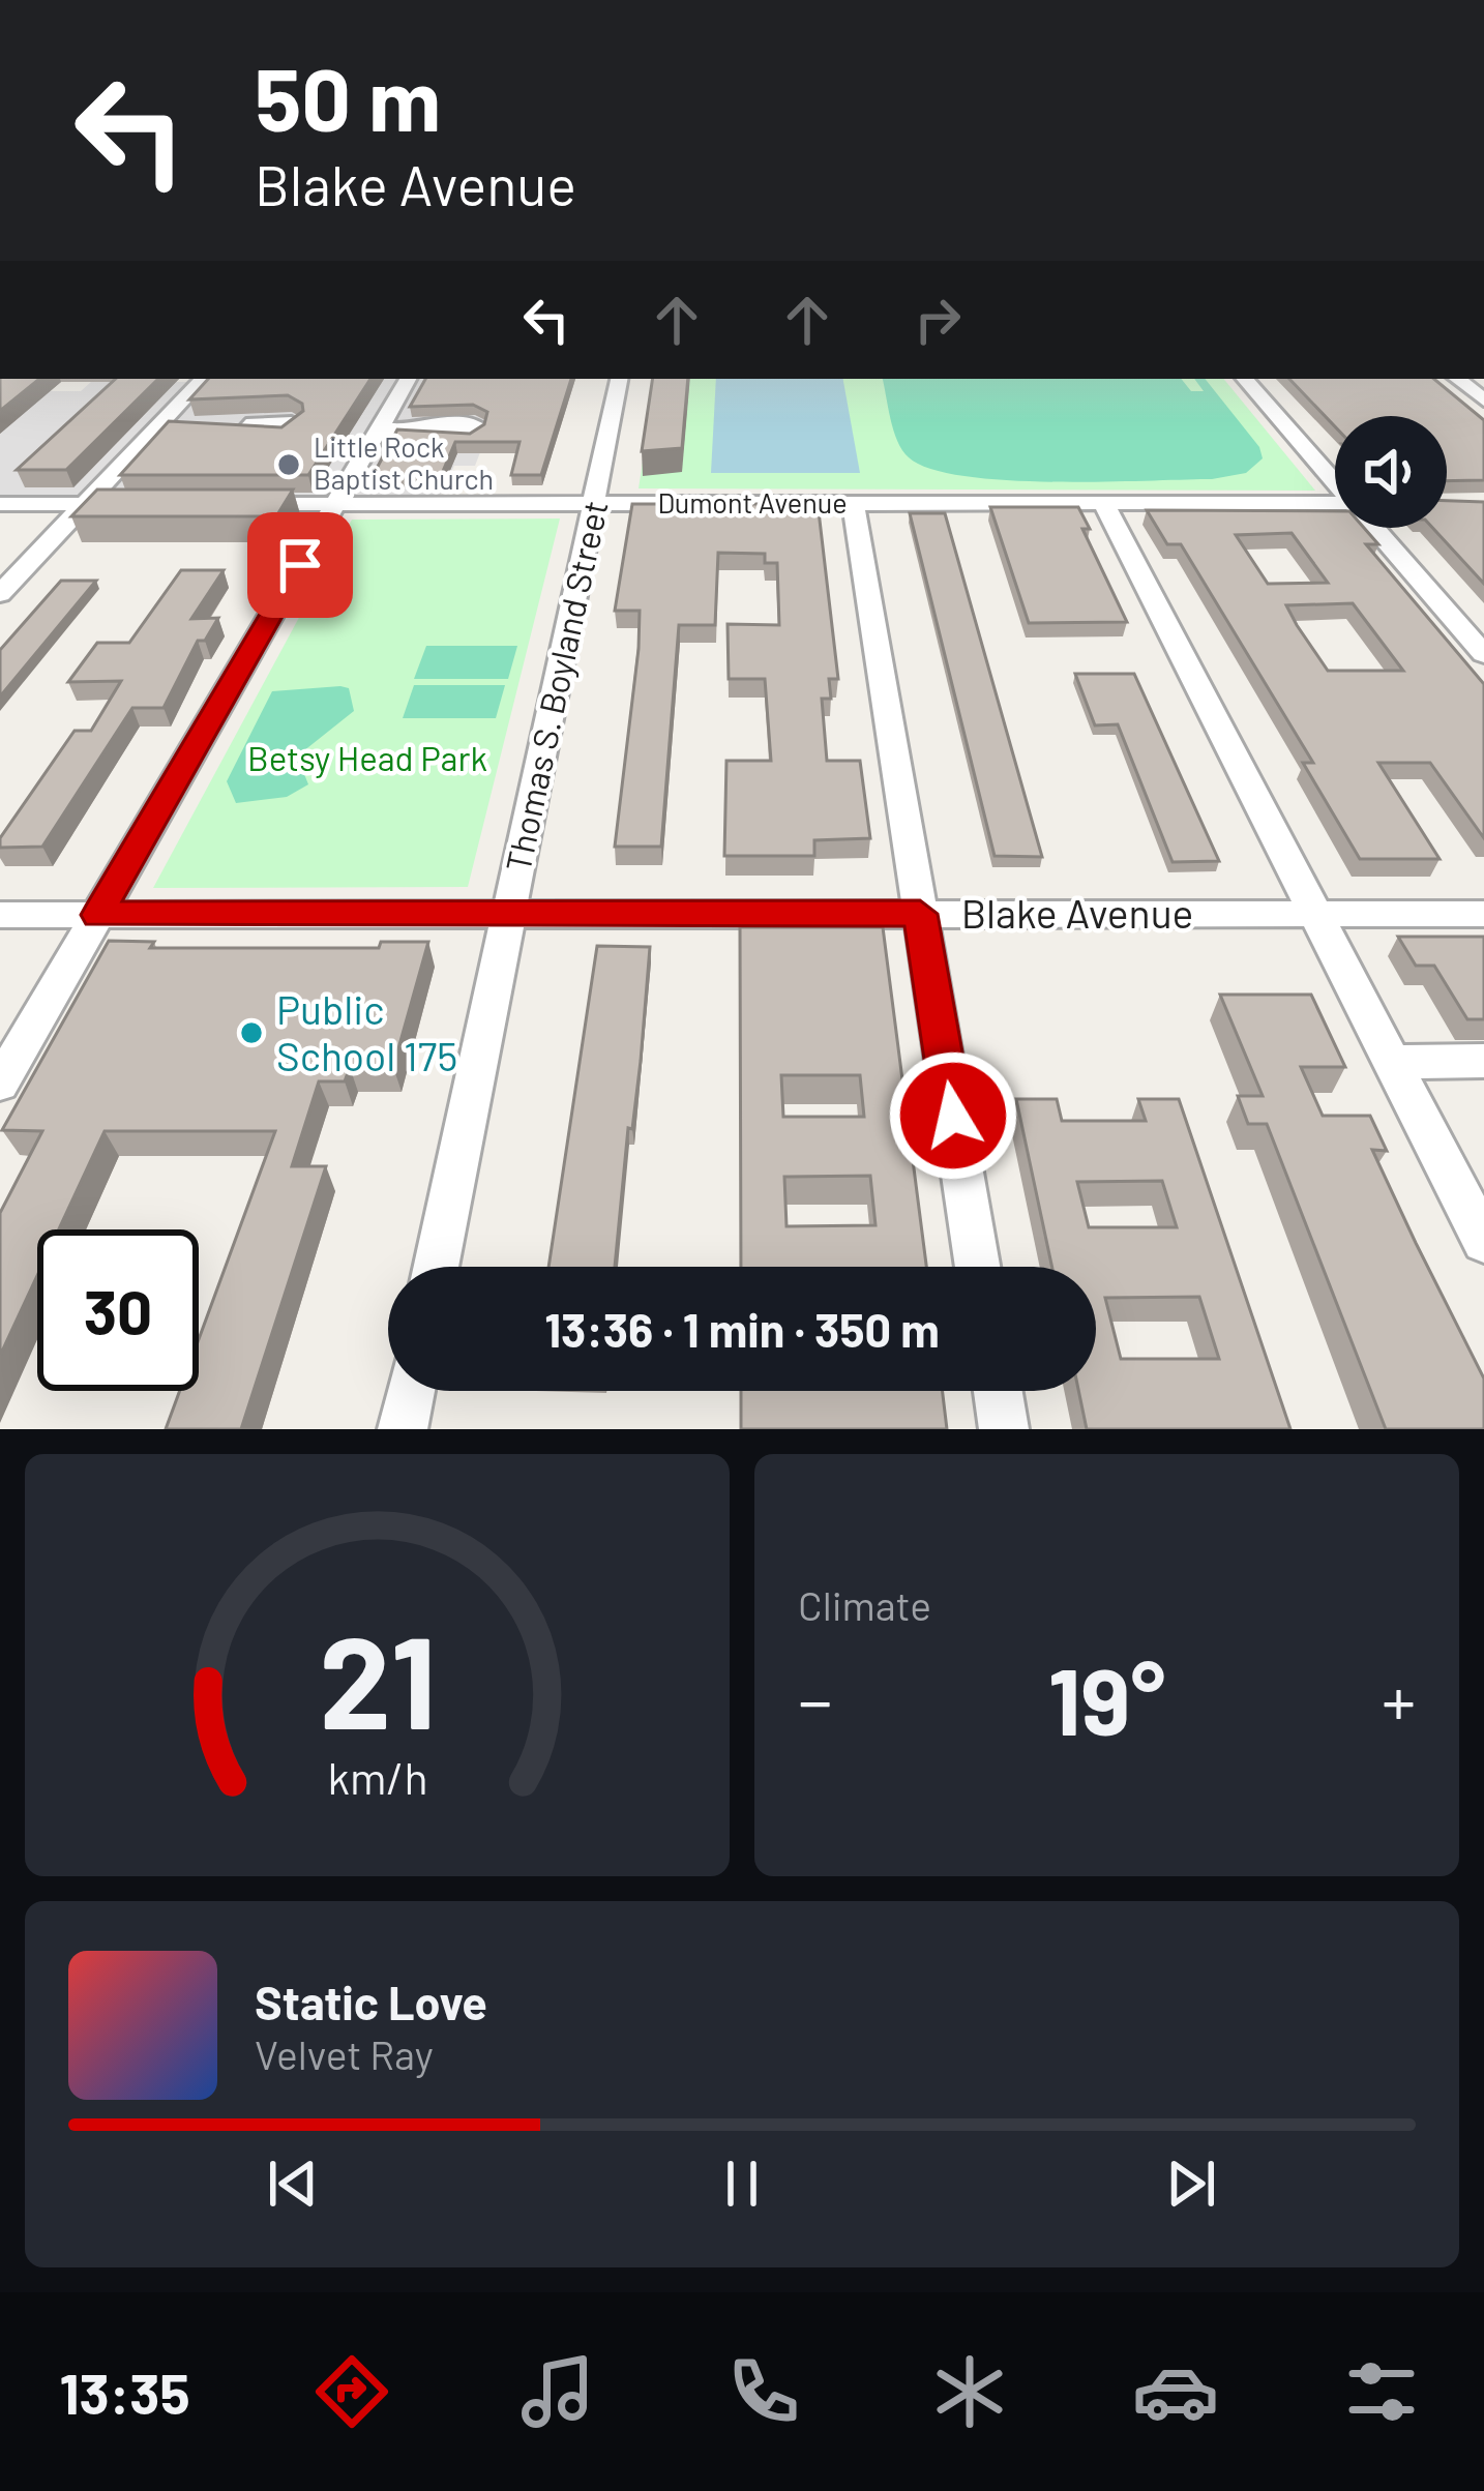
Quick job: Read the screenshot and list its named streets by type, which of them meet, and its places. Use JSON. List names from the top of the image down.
{
  "streets": {
    "street": ["Dumont Avenue", "Thomas S. Boyland Street", "Blake Avenue"]
  },
  "crossings": [
    ["Dumont Avenue", "Thomas S. Boyland Street"],
    ["Thomas S. Boyland Street", "Blake Avenue"]
  ],
  "parks": ["Betsy Head Park"],
  "places": ["Little Rock Baptist Church", "Public School 175"],
  "page": {
    "turn": ["50 m", "Blake Avenue"],
    "limit": "30",
    "trip": "13:36 · 1 min · 350 m",
    "tile": "Climate",
    "heat": ["−", "19°", "+"],
    "song": ["Static Love", "Velvet Ray"],
    "tabs": "13:35",
    "gauge": ["21", "km/h"]
  }
}
